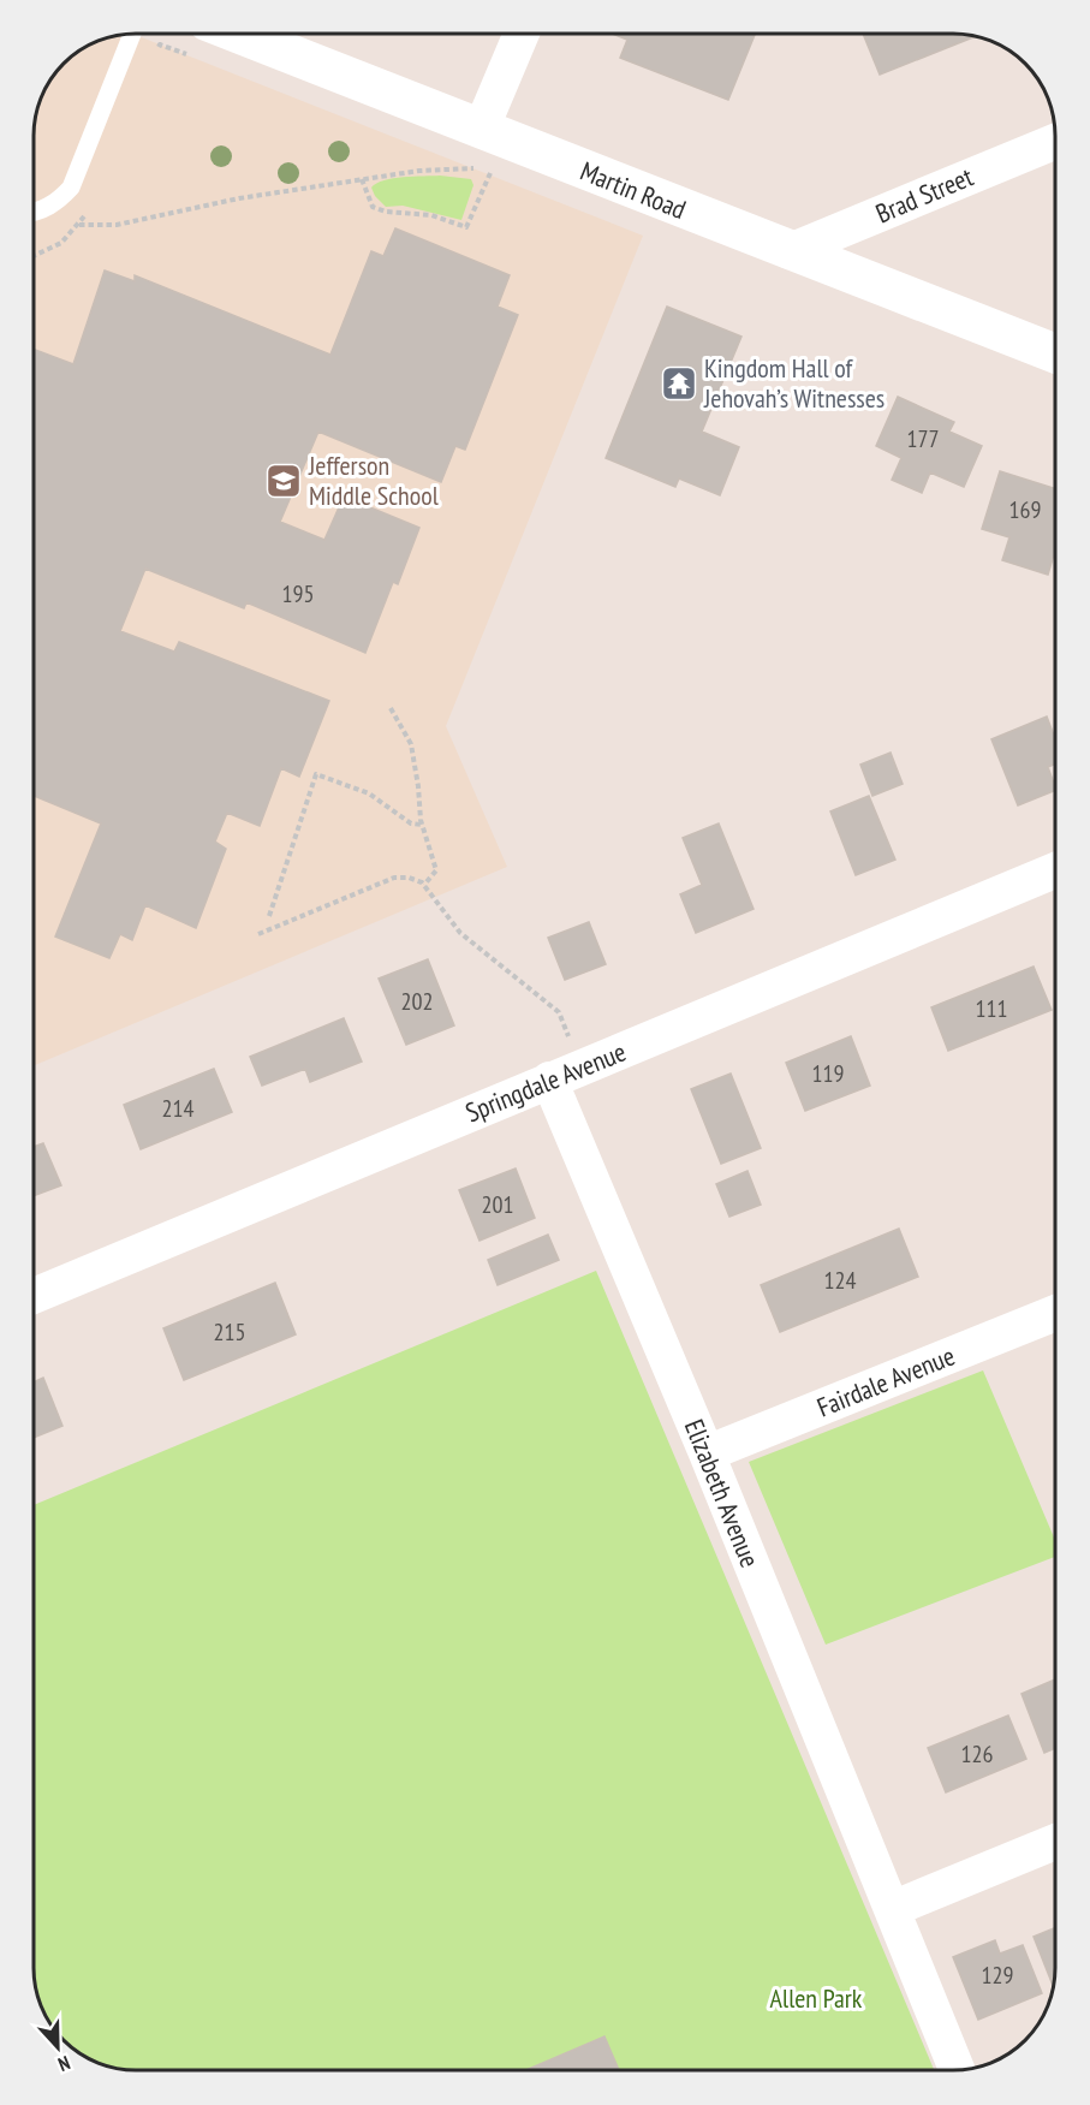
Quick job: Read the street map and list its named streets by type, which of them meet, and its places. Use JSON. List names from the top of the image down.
{
  "streets": {
    "street": [
      "Martin Road",
      "Brad Street",
      "Springdale Avenue",
      "Fairdale Avenue",
      "Elizabeth Avenue"
    ]
  },
  "crossings": [
    ["Martin Road", "Brad Street"],
    ["Springdale Avenue", "Elizabeth Avenue"],
    ["Fairdale Avenue", "Elizabeth Avenue"]
  ],
  "parks": ["Allen Park"],
  "places": {
    "temple": ["Kingdom Hall of Jehovah’s Witnesses"],
    "school or university": ["Jefferson Middle School"]
  },
  "house_numbers": [
    "177",
    "169",
    "195",
    "202",
    "111",
    "119",
    "214",
    "201",
    "124",
    "215",
    "126",
    "129"
  ],
  "north": "bottom"
}
